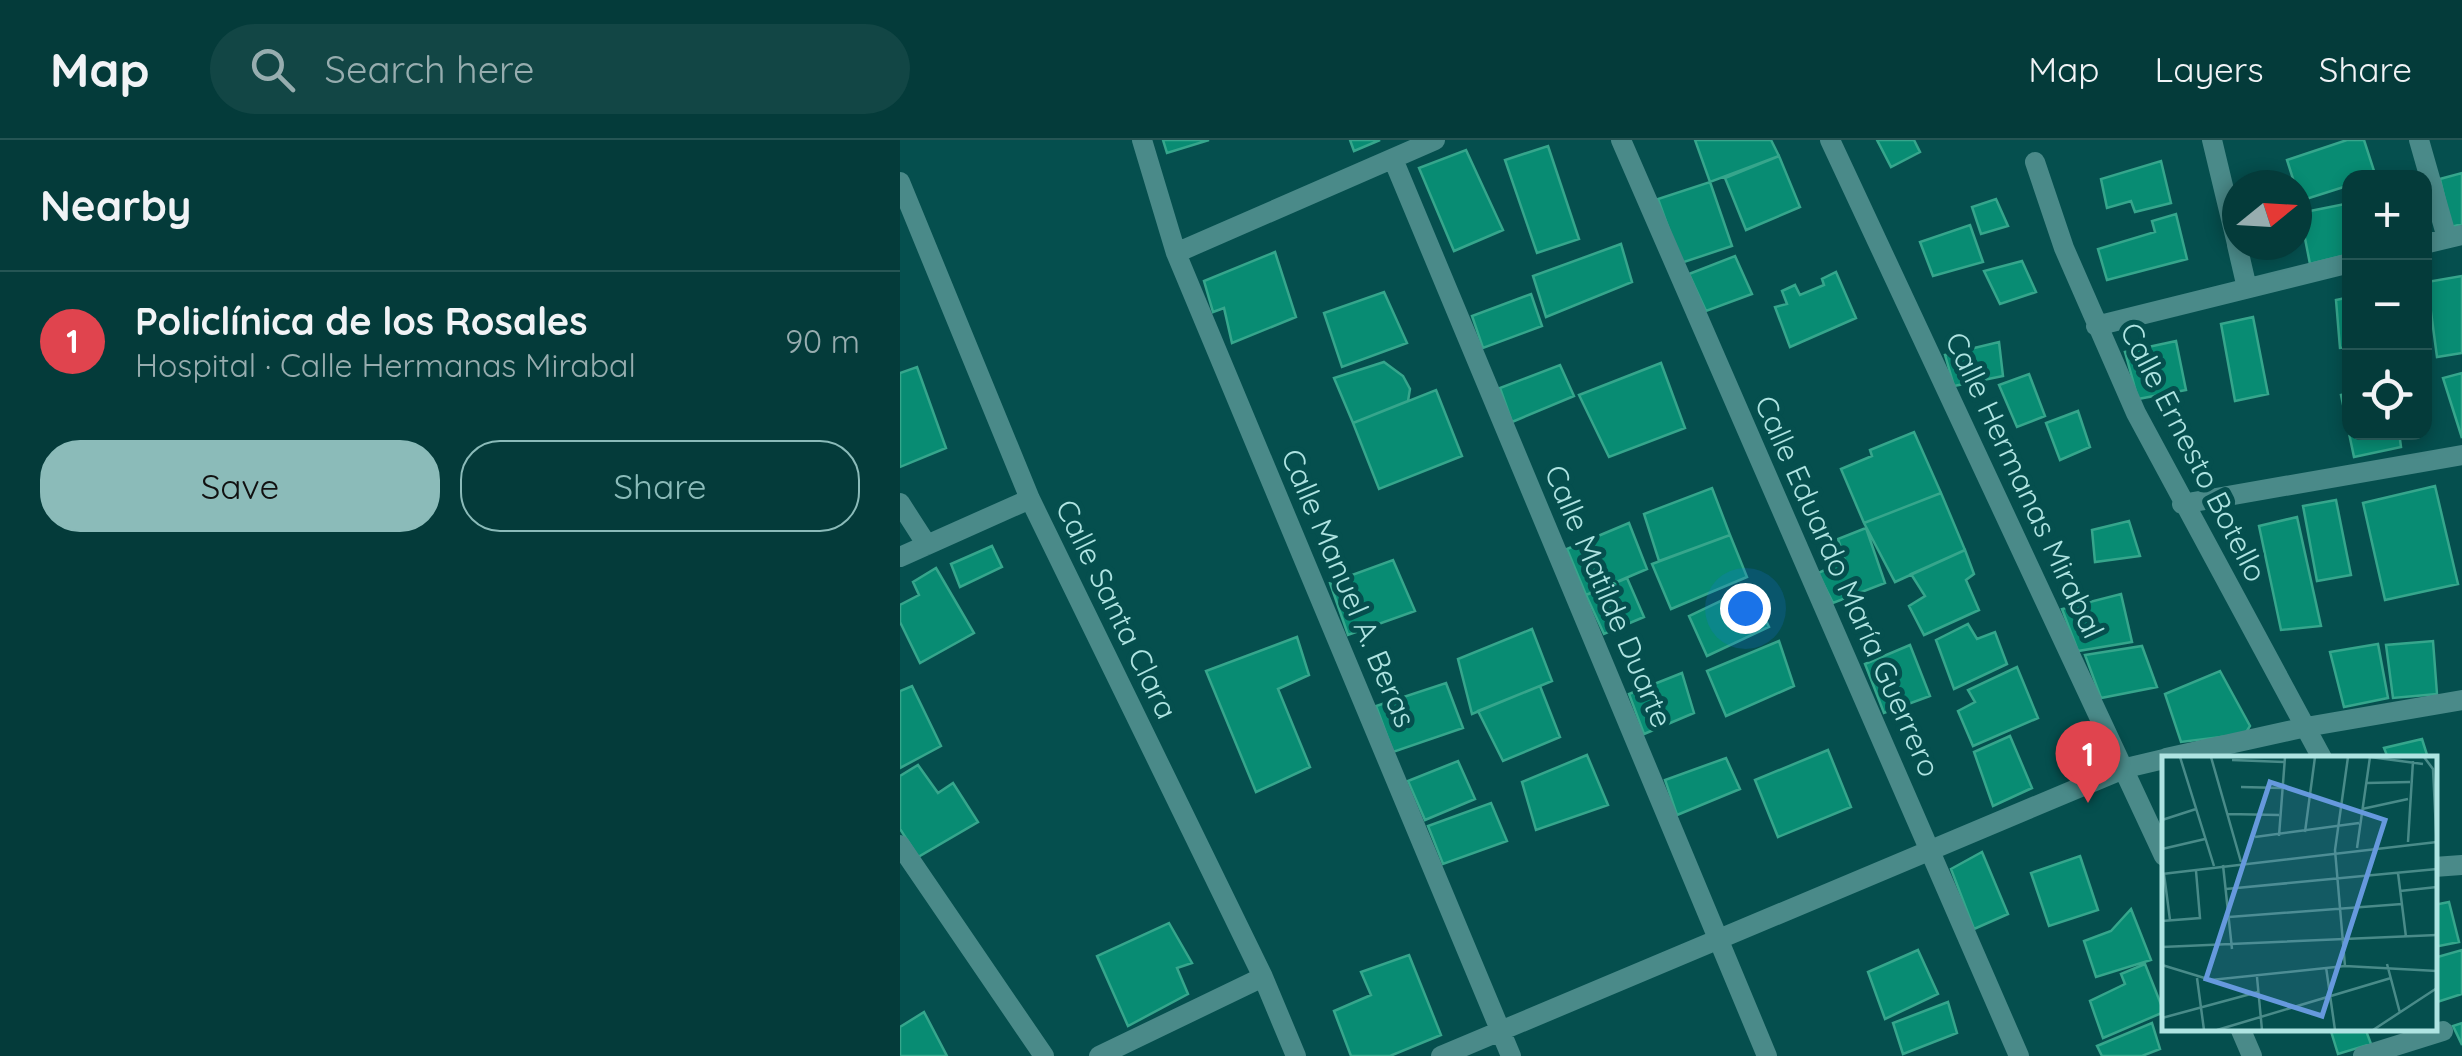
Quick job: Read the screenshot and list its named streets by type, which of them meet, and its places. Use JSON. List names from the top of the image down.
{
  "streets": {
    "street": [
      "Calle Ernesto Botello",
      "Calle Hermanas Mirabal",
      "Calle Eduardo María Guerrero",
      "Calle Manuel A. Beras",
      "Calle Matilde Duarte",
      "Calle Santa Clara"
    ]
  },
  "north": "right",
  "page": {
    "header": "Map",
    "search": "Search here",
    "nav": ["Map", "Layers", "Share"],
    "heading": "Nearby",
    "map_buttons": ["+", "−"],
    "list": [
      {
        "mark": "1",
        "name": "Policlínica de los Rosales",
        "note": "Hospital · Calle Hermanas Mirabal",
        "value": "90 m"
      }
    ],
    "buttons": ["Save", "Share"],
    "pins": "1"
  }
}
